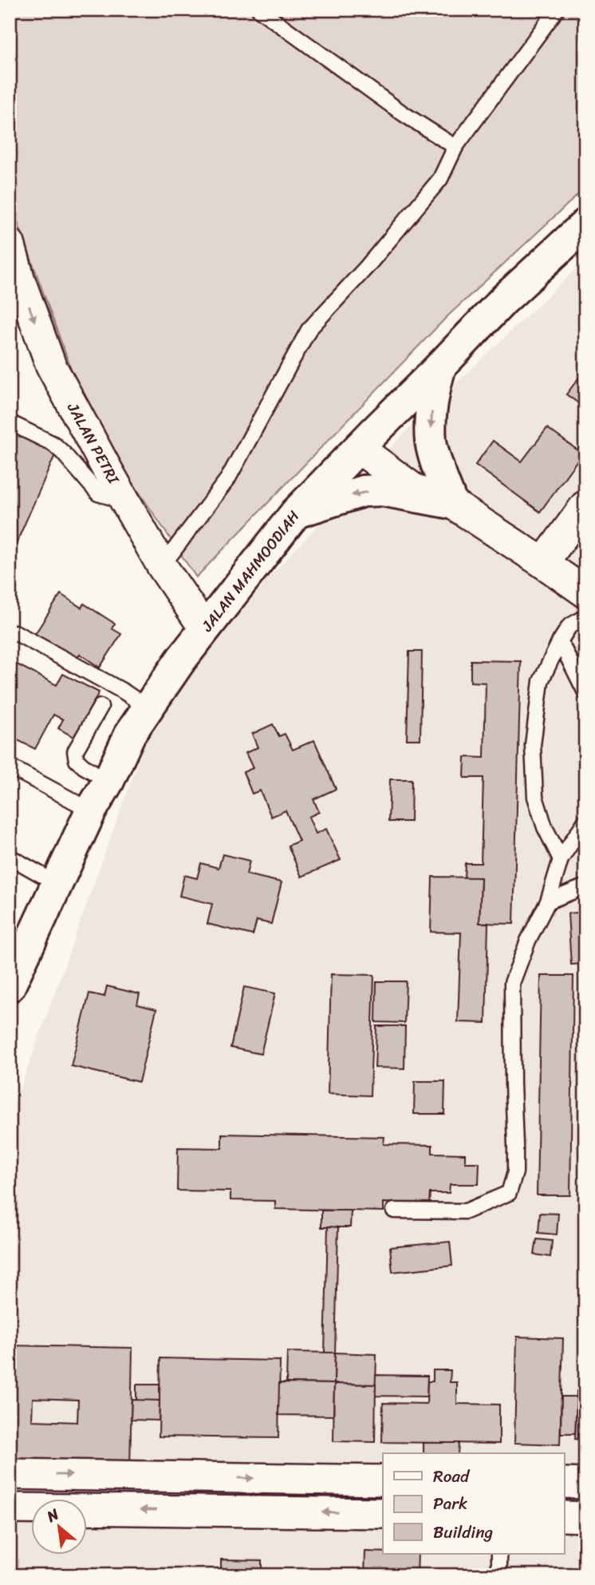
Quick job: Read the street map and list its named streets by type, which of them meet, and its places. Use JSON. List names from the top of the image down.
{
  "streets": {
    "main road": ["JALAN MAHMOODIAH"],
    "street": ["JALAN PETRI"]
  },
  "crossings": [
    ["JALAN PETRI", "JALAN MAHMOODIAH"]
  ],
  "one_way": ["JALAN PETRI"],
  "legend": ["Road", "Park", "Building"],
  "north": "top left"
}
